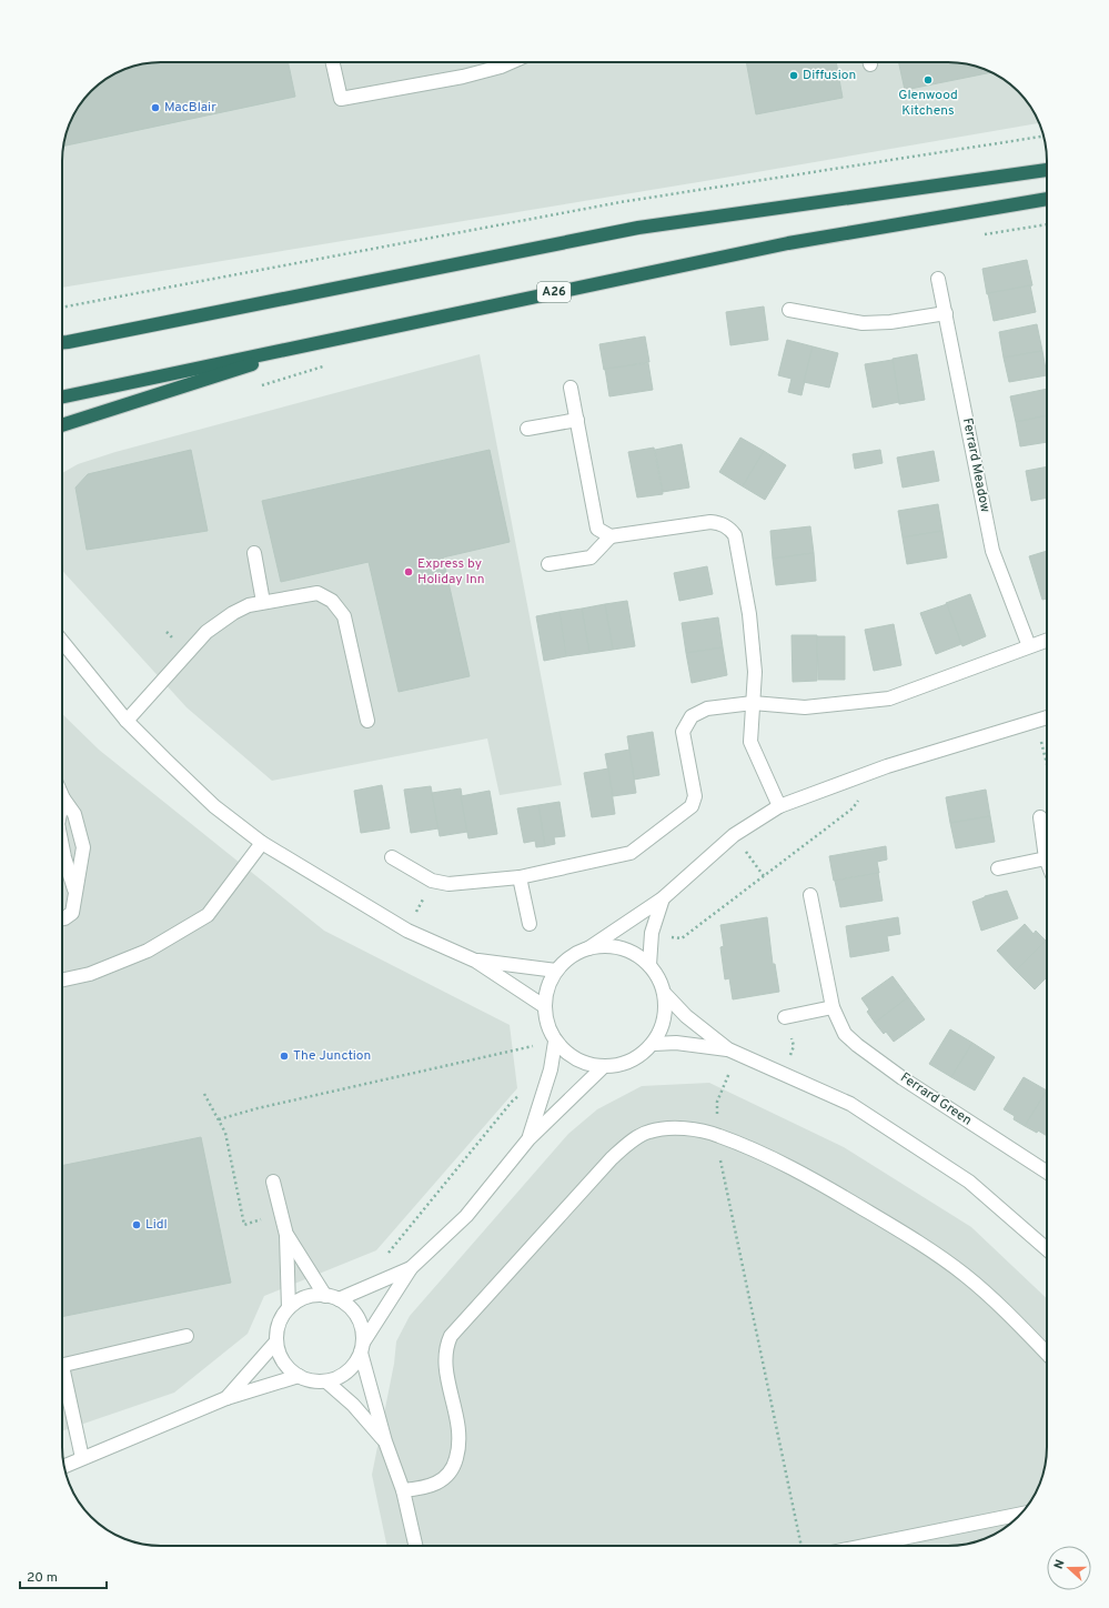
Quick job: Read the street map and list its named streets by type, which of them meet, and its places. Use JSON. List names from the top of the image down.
{
  "streets": {
    "highway": ["A26"],
    "street": ["Ferrard Meadow", "Ferrard Green"]
  },
  "places": [
    "Diffusion",
    "Glenwood Kitchens",
    "MacBlair",
    "Express by Holiday Inn",
    "The Junction",
    "Lidl"
  ],
  "scale_bar": "20 m",
  "north": "left"
}
